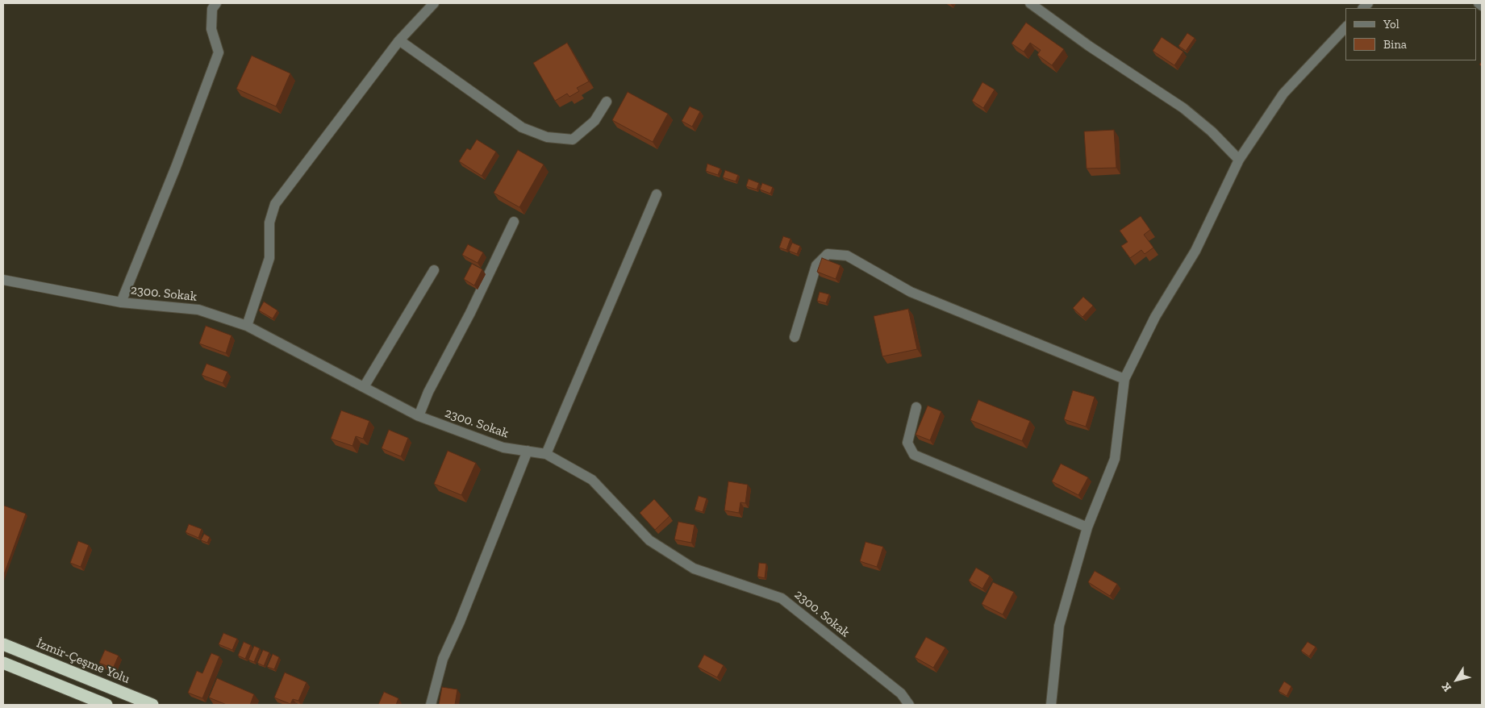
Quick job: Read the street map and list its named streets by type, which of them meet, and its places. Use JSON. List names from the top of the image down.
{
  "streets": {
    "highway": ["İzmir-Çeşme Yolu"],
    "street": ["2300. Sokak"]
  },
  "legend": ["Yol", "Bina"],
  "north": "bottom left"
}
